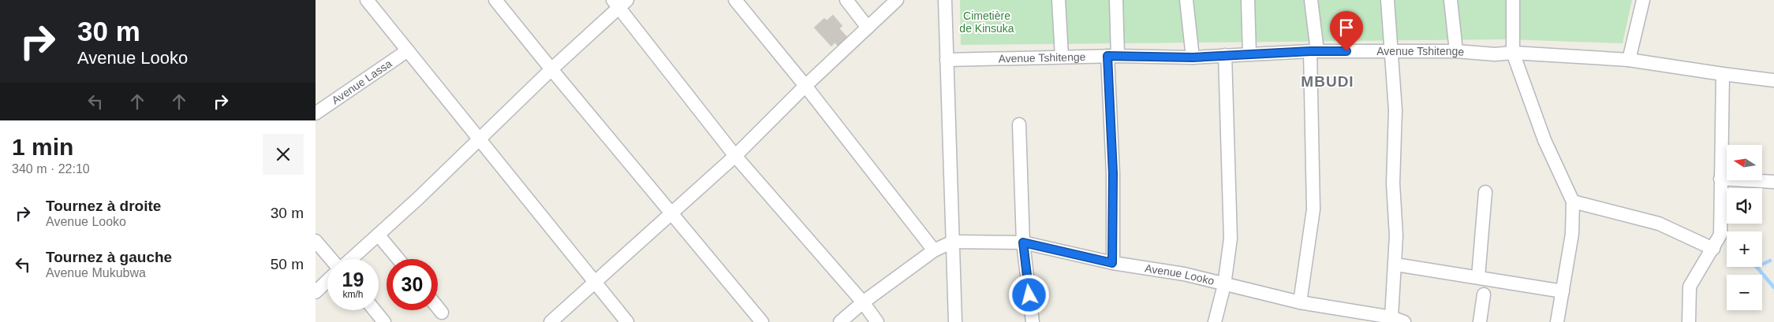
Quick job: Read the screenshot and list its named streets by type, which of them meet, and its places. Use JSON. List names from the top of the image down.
{
  "streets": {
    "street": ["Avenue Tshitenge", "Avenue Lassa", "Avenue Looko"]
  },
  "districts": ["MBUDI"],
  "parks": ["Cimetière de Kinsuka"],
  "north": "left",
  "page": {
    "turn": ["30 m", "Avenue Looko"],
    "heading": ["1 min", "340 m · 22:10"],
    "map_buttons": ["+", "−"],
    "list": [
      {
        "name": "Tournez à droite",
        "note": "Avenue Looko",
        "value": "30 m"
      },
      {
        "name": "Tournez à gauche",
        "note": "Avenue Mukubwa",
        "value": "50 m"
      }
    ],
    "speed": "19 km/h",
    "limit": "30"
  }
}
